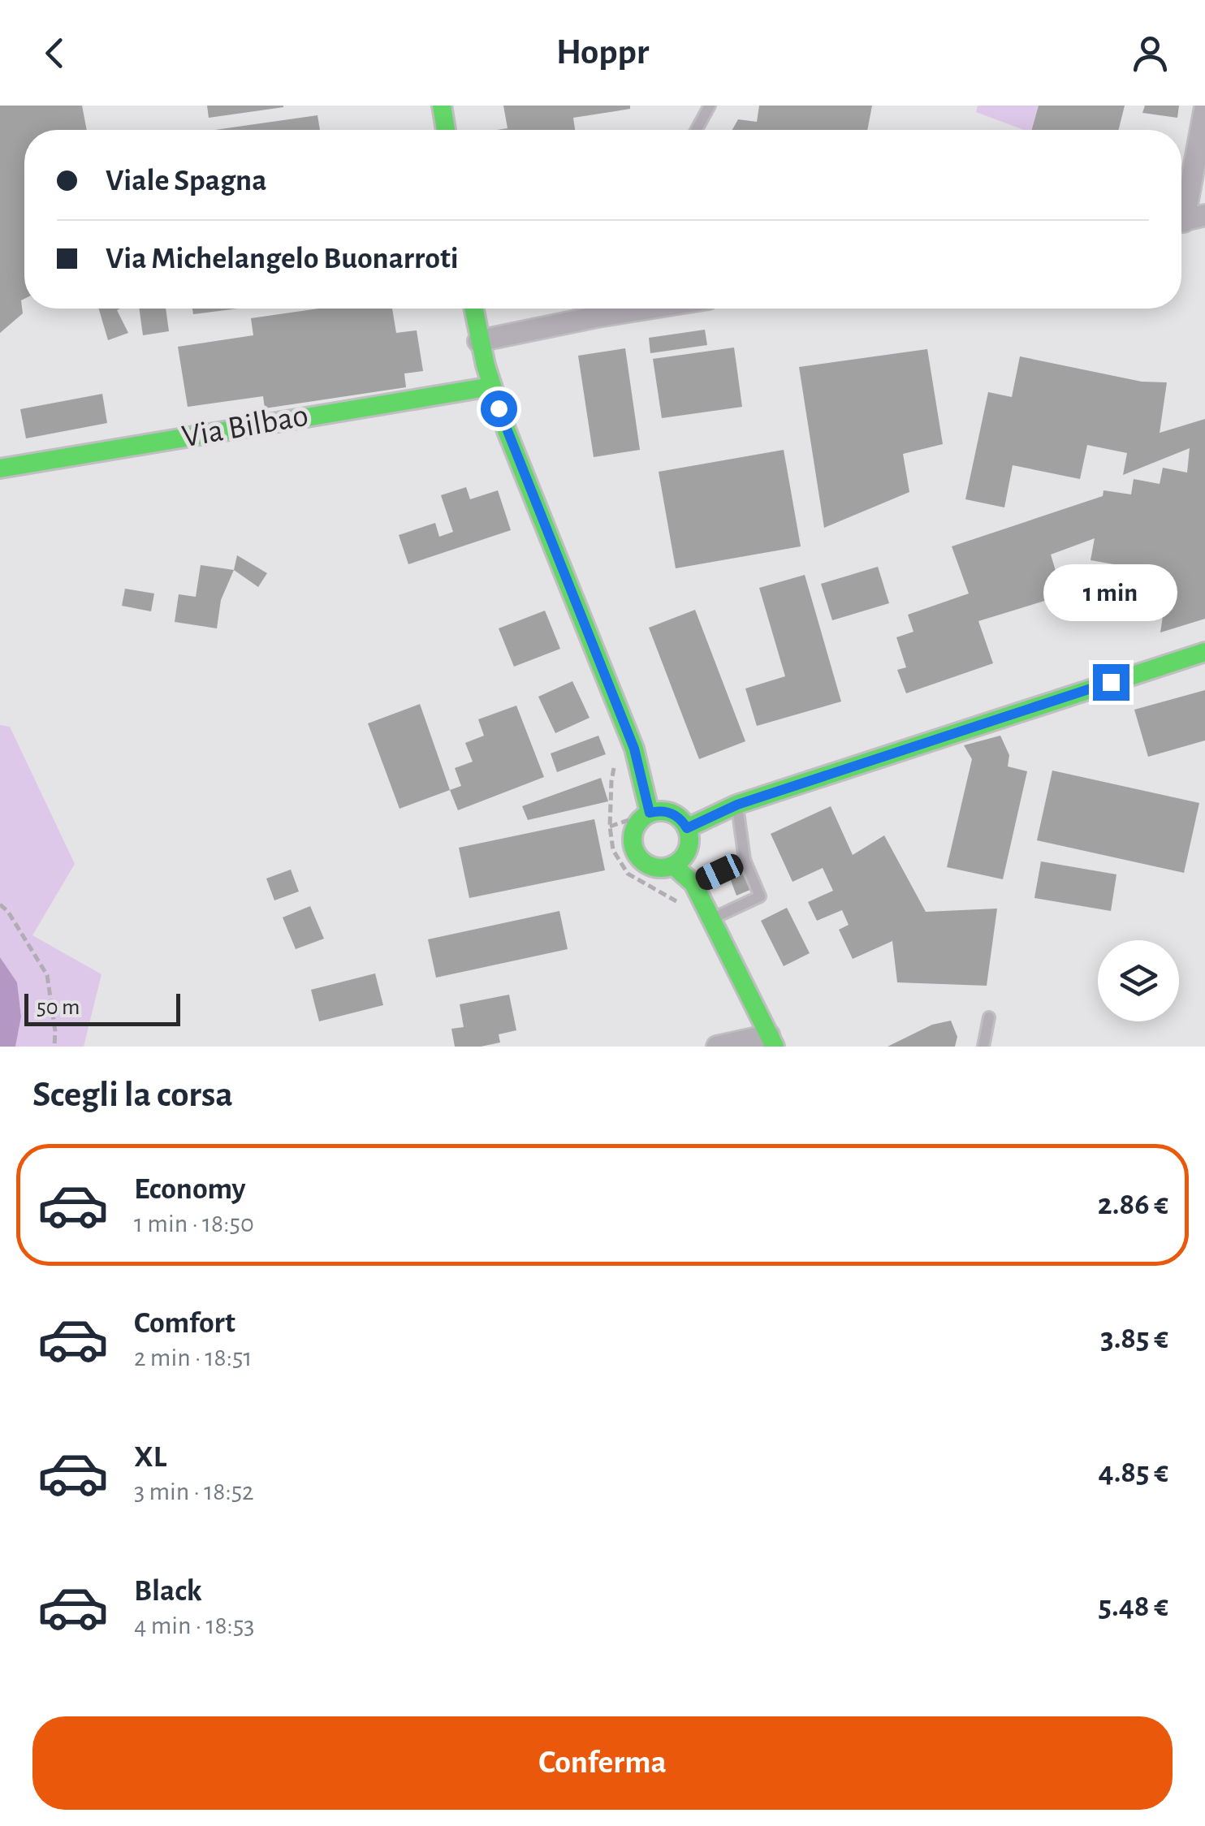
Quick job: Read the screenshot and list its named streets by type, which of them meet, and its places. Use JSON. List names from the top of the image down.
{
  "streets": {
    "street": ["Via Bilbao"]
  },
  "scale_bar": "50 m",
  "page": {
    "header": "Hoppr",
    "banner": ["Viale Spagna", "Via Michelangelo Buonarroti"],
    "bubble": "1 min",
    "scale": "50 m",
    "heading": "Scegli la corsa",
    "list": [
      {
        "name": "Economy",
        "note": "1 min · 18:50",
        "value": "2.86 €"
      },
      {
        "name": "Comfort",
        "note": "2 min · 18:51",
        "value": "3.85 €"
      },
      {
        "name": "XL",
        "note": "3 min · 18:52",
        "value": "4.85 €"
      },
      {
        "name": "Black",
        "note": "4 min · 18:53",
        "value": "5.48 €"
      }
    ],
    "buttons": "Conferma"
  }
}
